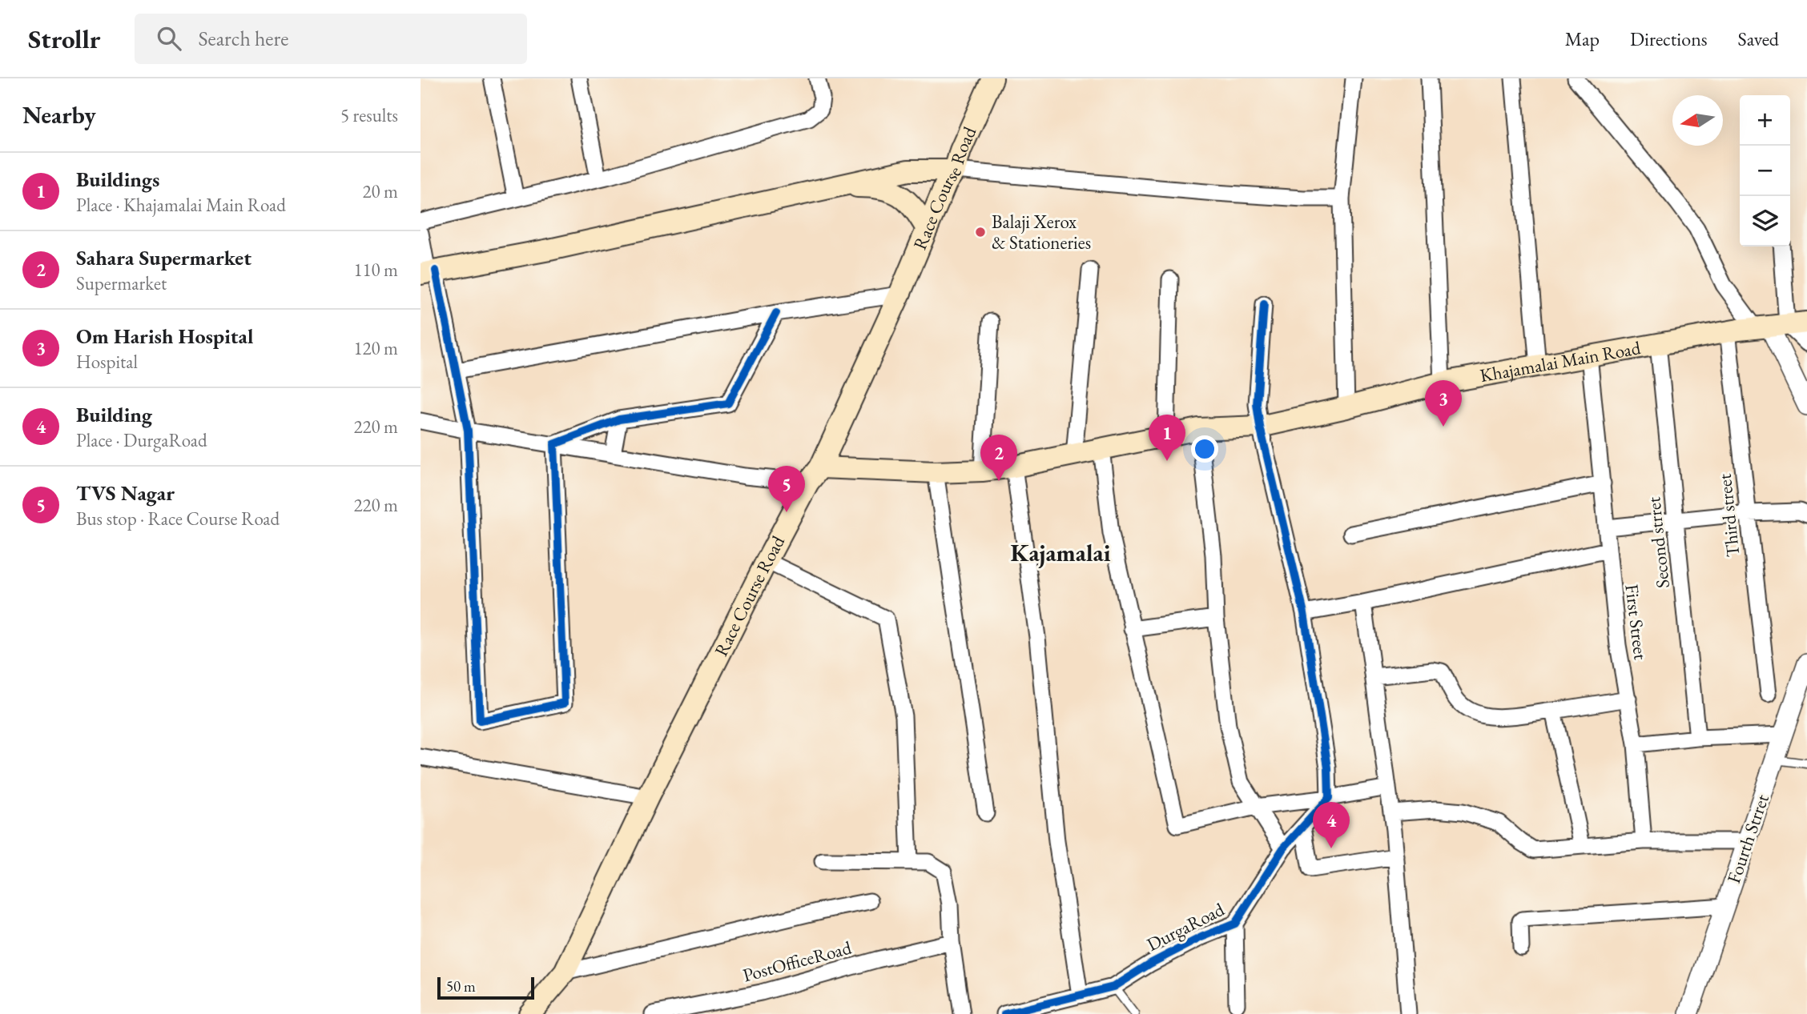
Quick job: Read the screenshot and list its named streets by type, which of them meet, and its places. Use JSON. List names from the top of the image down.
{
  "streets": {
    "main road": ["Race Course Road", "Khajamalai Main Road"],
    "street": [
      "Third street",
      "Second strret",
      "First Street",
      "Fourth Strret",
      "DurgaRoad",
      "PostOfficeRoad"
    ]
  },
  "crossings": [
    ["Race Course Road", "Khajamalai Main Road"],
    ["Khajamalai Main Road", "Third street"],
    ["Khajamalai Main Road", "Second strret"],
    ["Khajamalai Main Road", "First Street"]
  ],
  "districts": ["Kajamalai"],
  "places": ["Balaji Xerox & Stationeries"],
  "scale_bar": "50 m",
  "north": "left",
  "page": {
    "header": "Strollr",
    "search": "Search here",
    "nav": ["Map", "Directions", "Saved"],
    "heading": ["Nearby", "5 results"],
    "map_buttons": ["+", "−"],
    "list": [
      {
        "mark": "1",
        "name": "Buildings",
        "note": "Place · Khajamalai Main Road",
        "value": "20 m"
      },
      {
        "mark": "2",
        "name": "Sahara Supermarket",
        "note": "Supermarket",
        "value": "110 m"
      },
      {
        "mark": "3",
        "name": "Om Harish Hospital",
        "note": "Hospital",
        "value": "120 m"
      },
      {
        "mark": "4",
        "name": "Building",
        "note": "Place · DurgaRoad",
        "value": "220 m"
      },
      {
        "mark": "5",
        "name": "TVS Nagar",
        "note": "Bus stop · Race Course Road",
        "value": "220 m"
      }
    ],
    "pins": [
      "3",
      "1",
      "2",
      "5",
      "4"
    ],
    "scale": "50 m"
  }
}
